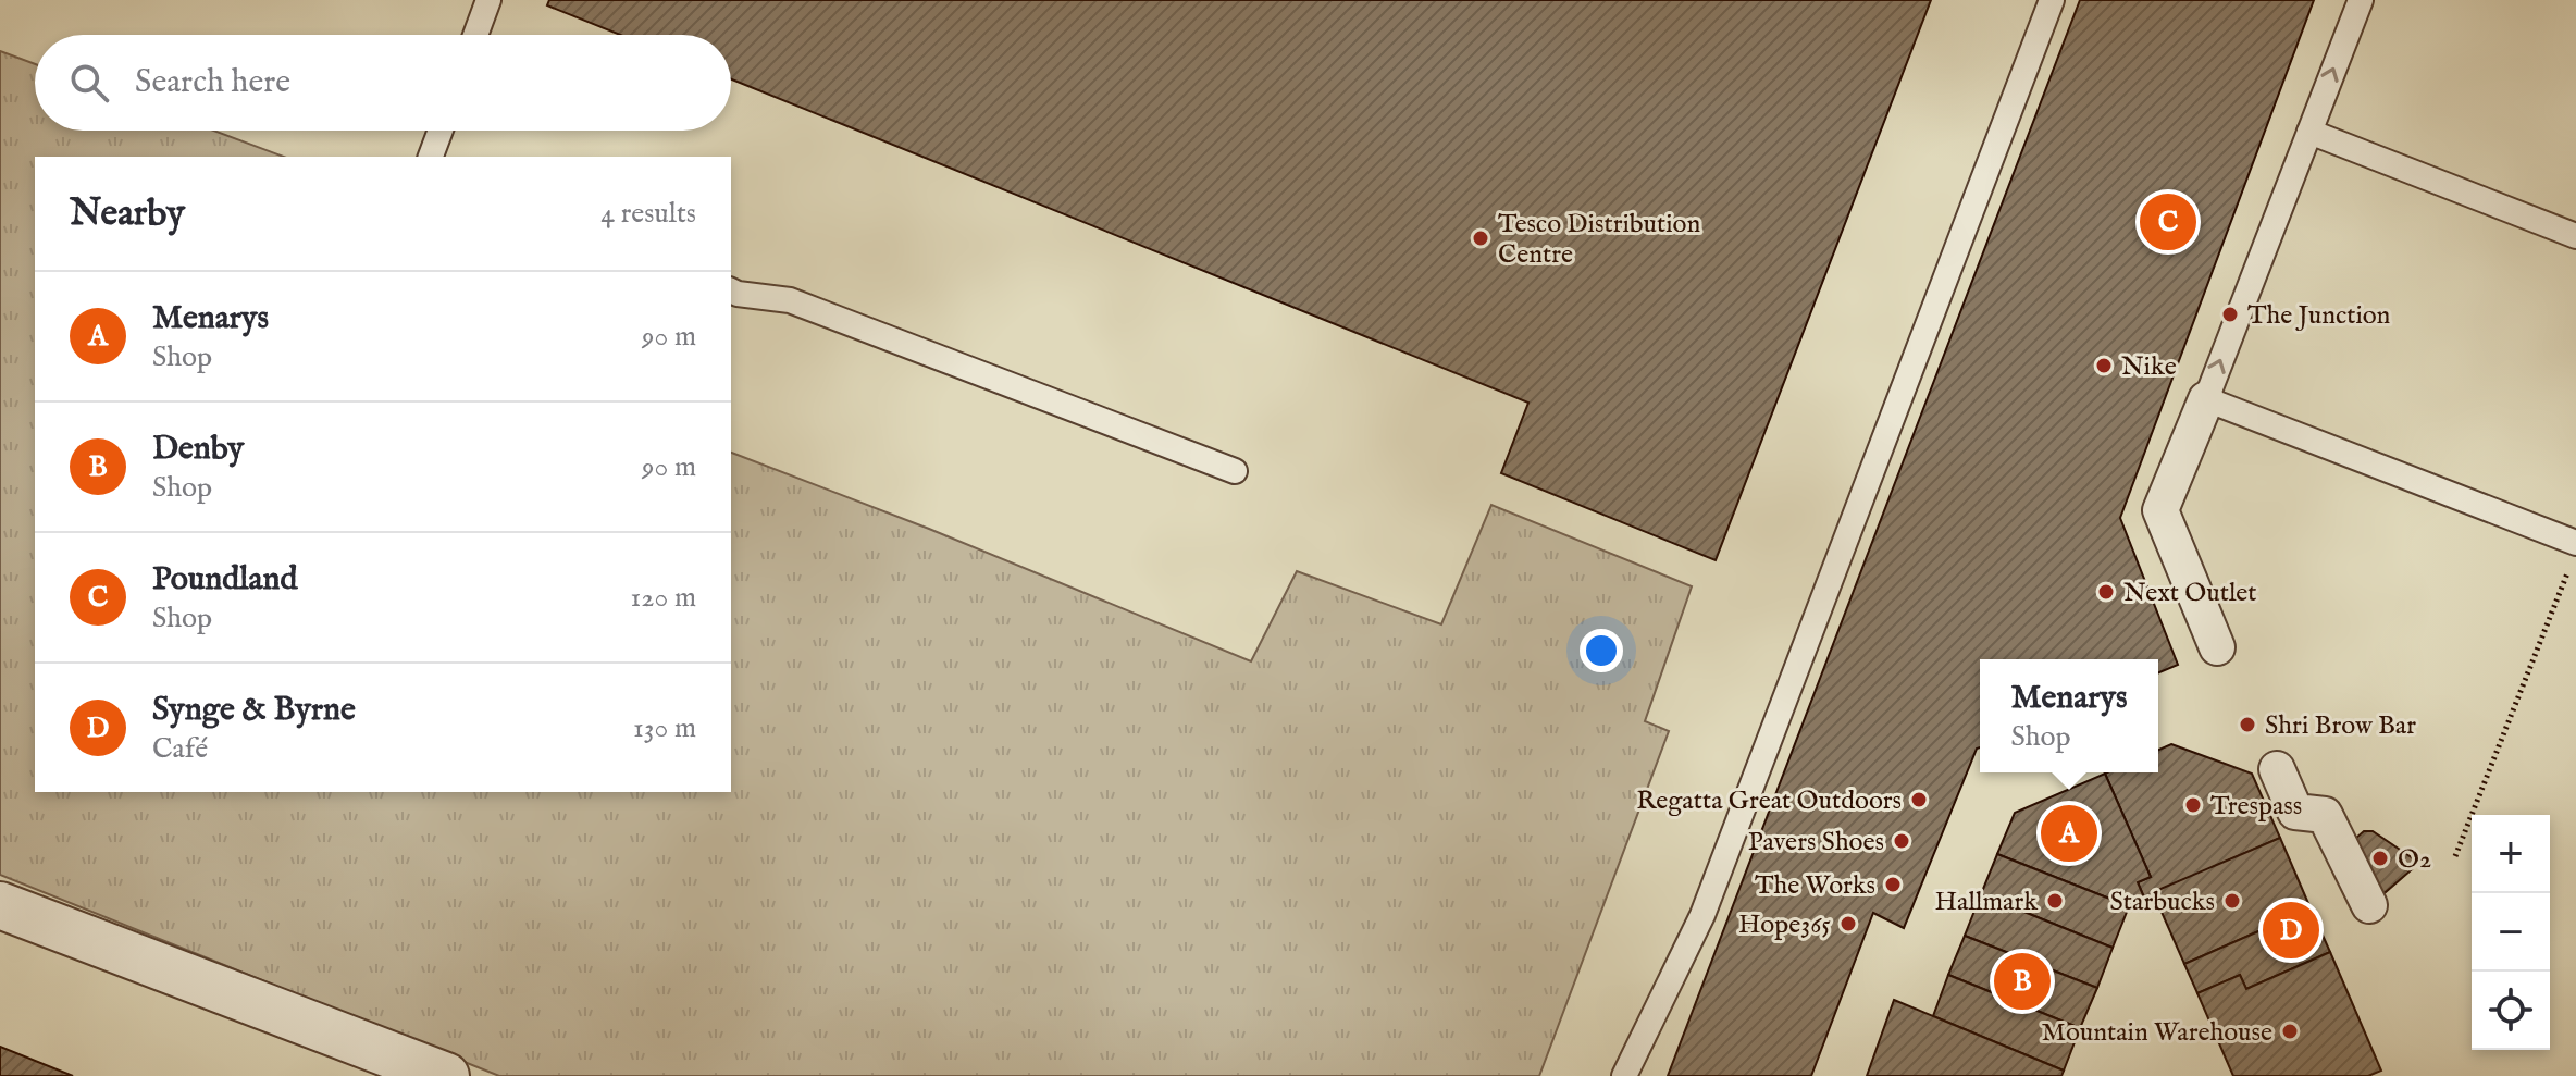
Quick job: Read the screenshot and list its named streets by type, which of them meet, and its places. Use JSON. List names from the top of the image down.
{
  "places": [
    "Tesco Distribution Centre",
    "The Junction",
    "Nike",
    "Next Outlet",
    "Shri Brow Bar",
    "Regatta Great Outdoors",
    "Trespass",
    "Pavers Shoes",
    "O2",
    "The Works",
    "Hallmark",
    "Starbucks",
    "Hope365",
    "Mountain Warehouse"
  ],
  "page": {
    "search": "Search here",
    "heading": ["Nearby", "4 results"],
    "pins": [
      "C",
      "A",
      "D",
      "B"
    ],
    "list": [
      {
        "mark": "A",
        "name": "Menarys",
        "note": "Shop",
        "value": "90 m"
      },
      {
        "mark": "B",
        "name": "Denby",
        "note": "Shop",
        "value": "90 m"
      },
      {
        "mark": "C",
        "name": "Poundland",
        "note": "Shop",
        "value": "120 m"
      },
      {
        "mark": "D",
        "name": "Synge & Byrne",
        "note": "Café",
        "value": "130 m"
      }
    ],
    "popup": ["Menarys", "Shop"],
    "map_buttons": ["+", "−"]
  }
}
